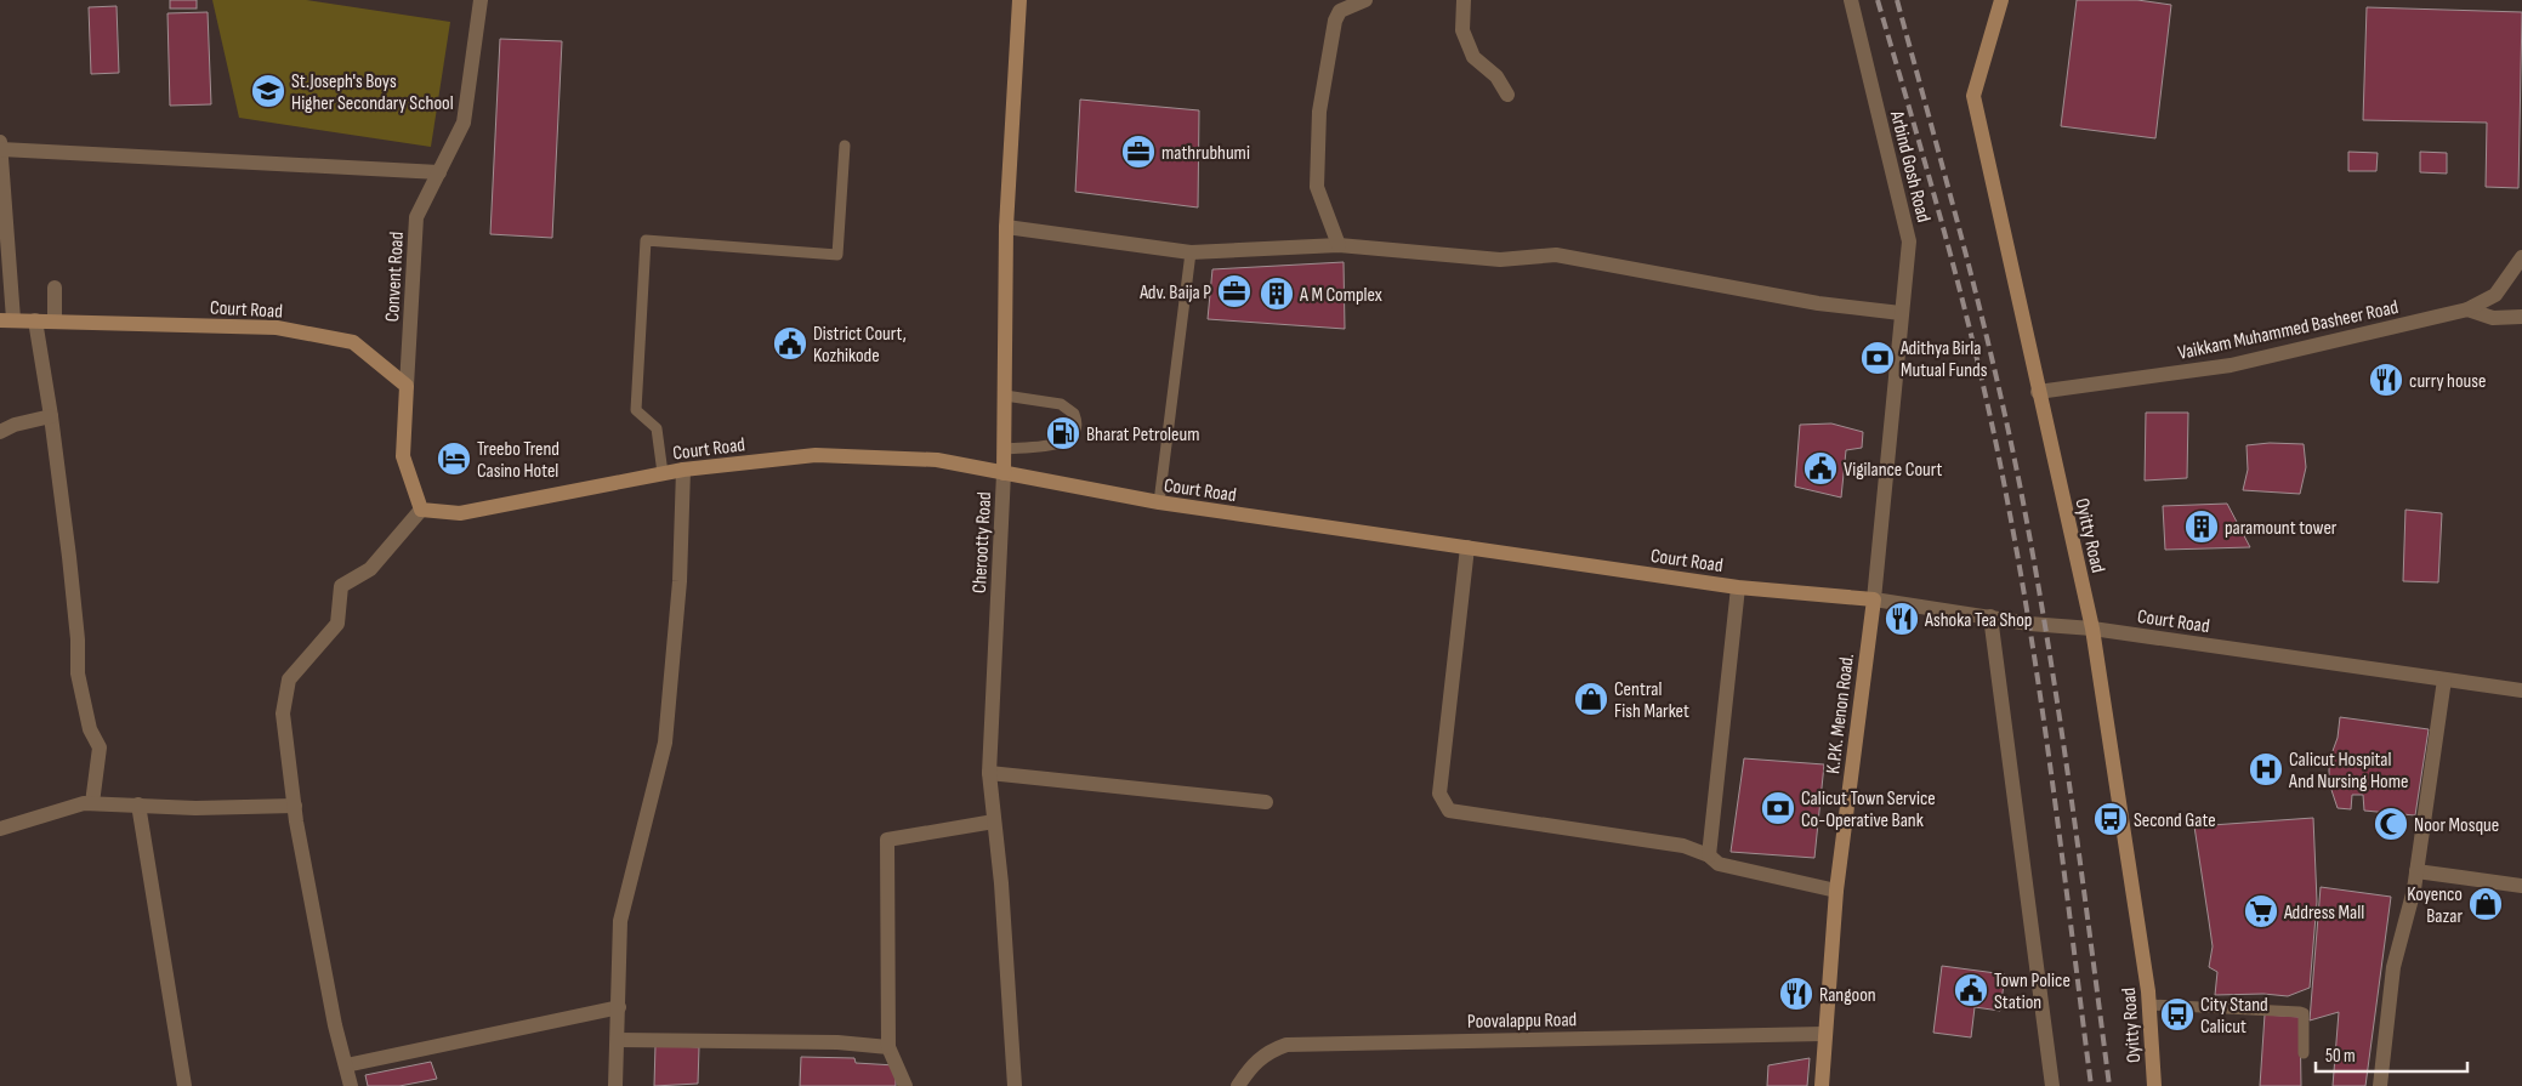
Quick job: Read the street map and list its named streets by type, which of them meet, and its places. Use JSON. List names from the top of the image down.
{
  "streets": {
    "main road": [
      "Court Road",
      "Oyitty Road",
      "Cherootty Road",
      "K.P.K. Menon Road."
    ],
    "street": [
      "Arbind Gosh Road",
      "Convent Road",
      "Vaikkam Muhammed Basheer Road",
      "Poovalappu Road"
    ]
  },
  "crossings": [
    ["Arbind Gosh Road", "Court Road"],
    ["Arbind Gosh Road", "K.P.K. Menon Road."],
    ["Convent Road", "Court Road"],
    ["Court Road", "Oyitty Road"],
    ["Court Road", "Cherootty Road"],
    ["Court Road", "K.P.K. Menon Road."],
    ["Vaikkam Muhammed Basheer Road", "Oyitty Road"],
    ["K.P.K. Menon Road.", "Poovalappu Road"]
  ],
  "places": {
    "school or university": ["St.Joseph's Boys Higher Secondary School"],
    "office": ["mathrubhumi", "Adv. Baija P"],
    "building": ["A M Complex", "paramount tower"],
    "public building": ["District Court, Kozhikode", "Vigilance Court", "Town Police Station"],
    "bank": ["Adithya Birla Mutual Funds", "Calicut Town Service Co-Operative Bank"],
    "restaurant": ["curry house", "Ashoka Tea Shop", "Rangoon"],
    "fuel station": ["Bharat Petroleum"],
    "hotel": ["Treebo Trend Casino Hotel"],
    "shop": ["Central Fish Market", "Koyenco Bazar"],
    "hospital": ["Calicut Hospital And Nursing Home"],
    "bus stop": ["Second Gate", "City Stand Calicut"],
    "mosque": ["Noor Mosque"],
    "supermarket": ["Address Mall"]
  },
  "scale_bar": "50 m"
}
